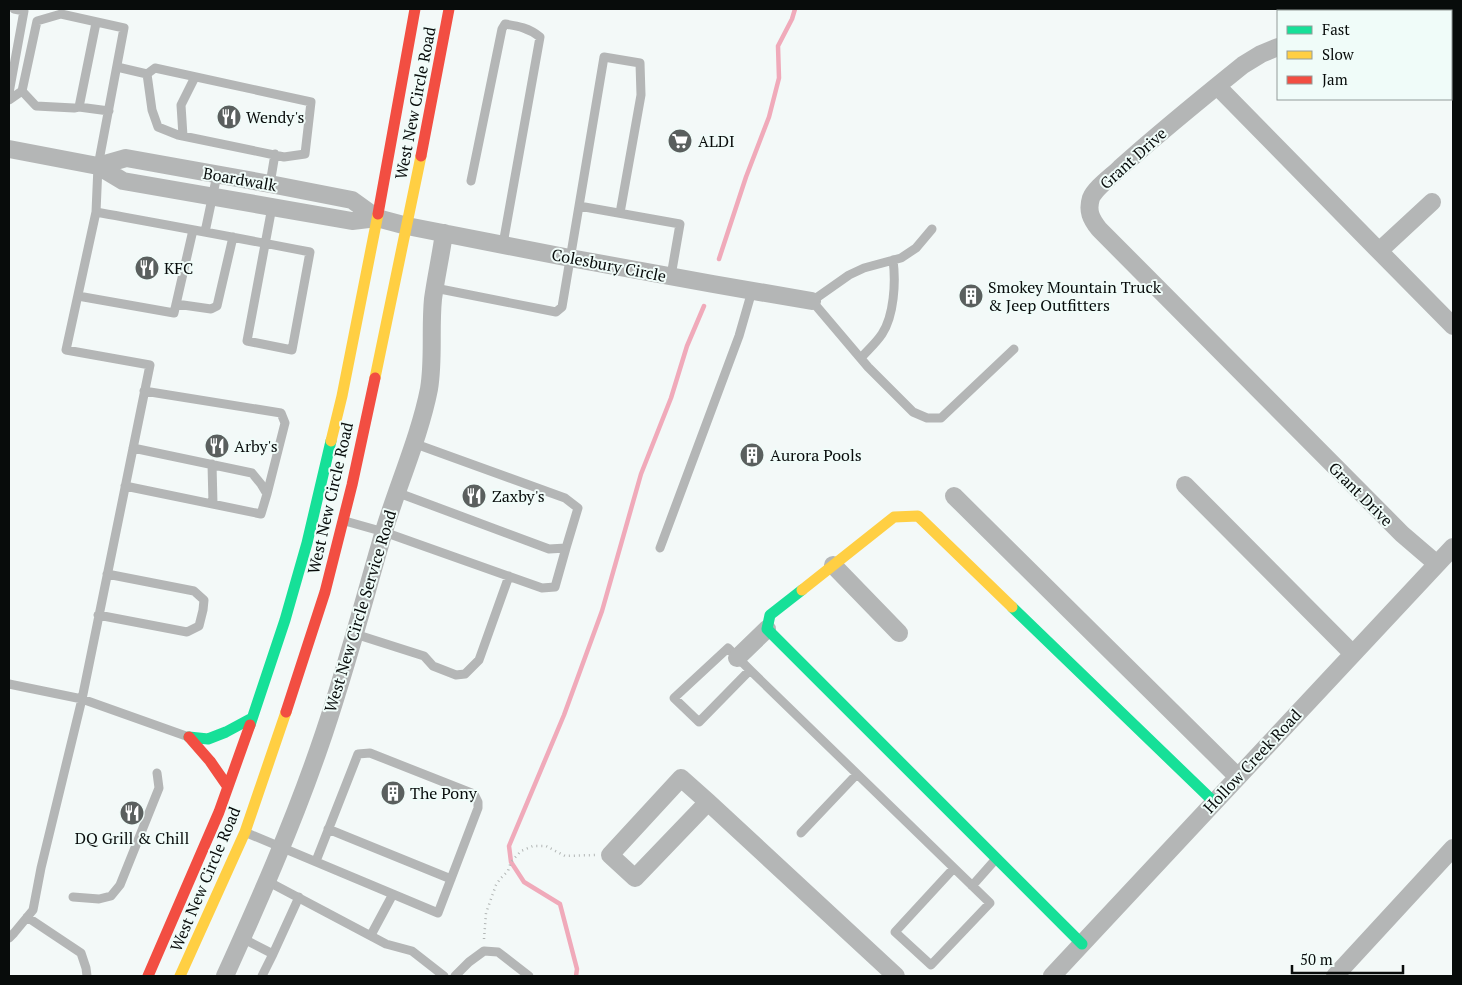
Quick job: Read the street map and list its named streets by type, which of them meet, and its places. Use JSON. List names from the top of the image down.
{
  "streets": {
    "main road": ["West New Circle Road"],
    "street": [
      "Grant Drive",
      "Boardwalk",
      "Colesbury Circle",
      "West New Circle Service Road",
      "Hollow Creek Road"
    ]
  },
  "crossings": [
    ["West New Circle Road", "Boardwalk"],
    ["West New Circle Road", "Colesbury Circle"],
    ["Grant Drive", "Hollow Creek Road"],
    ["Boardwalk", "Colesbury Circle"],
    ["Colesbury Circle", "West New Circle Service Road"]
  ],
  "places": {
    "restaurant": [
      "Wendy's",
      "KFC",
      "Arby's",
      "Zaxby's",
      "DQ Grill & Chill"
    ],
    "supermarket": ["ALDI"],
    "building": ["Smokey Mountain Truck & Jeep Outfitters", "Aurora Pools", "The Pony"]
  },
  "legend": ["Fast", "Slow", "Jam"],
  "scale_bar": "50 m"
}
